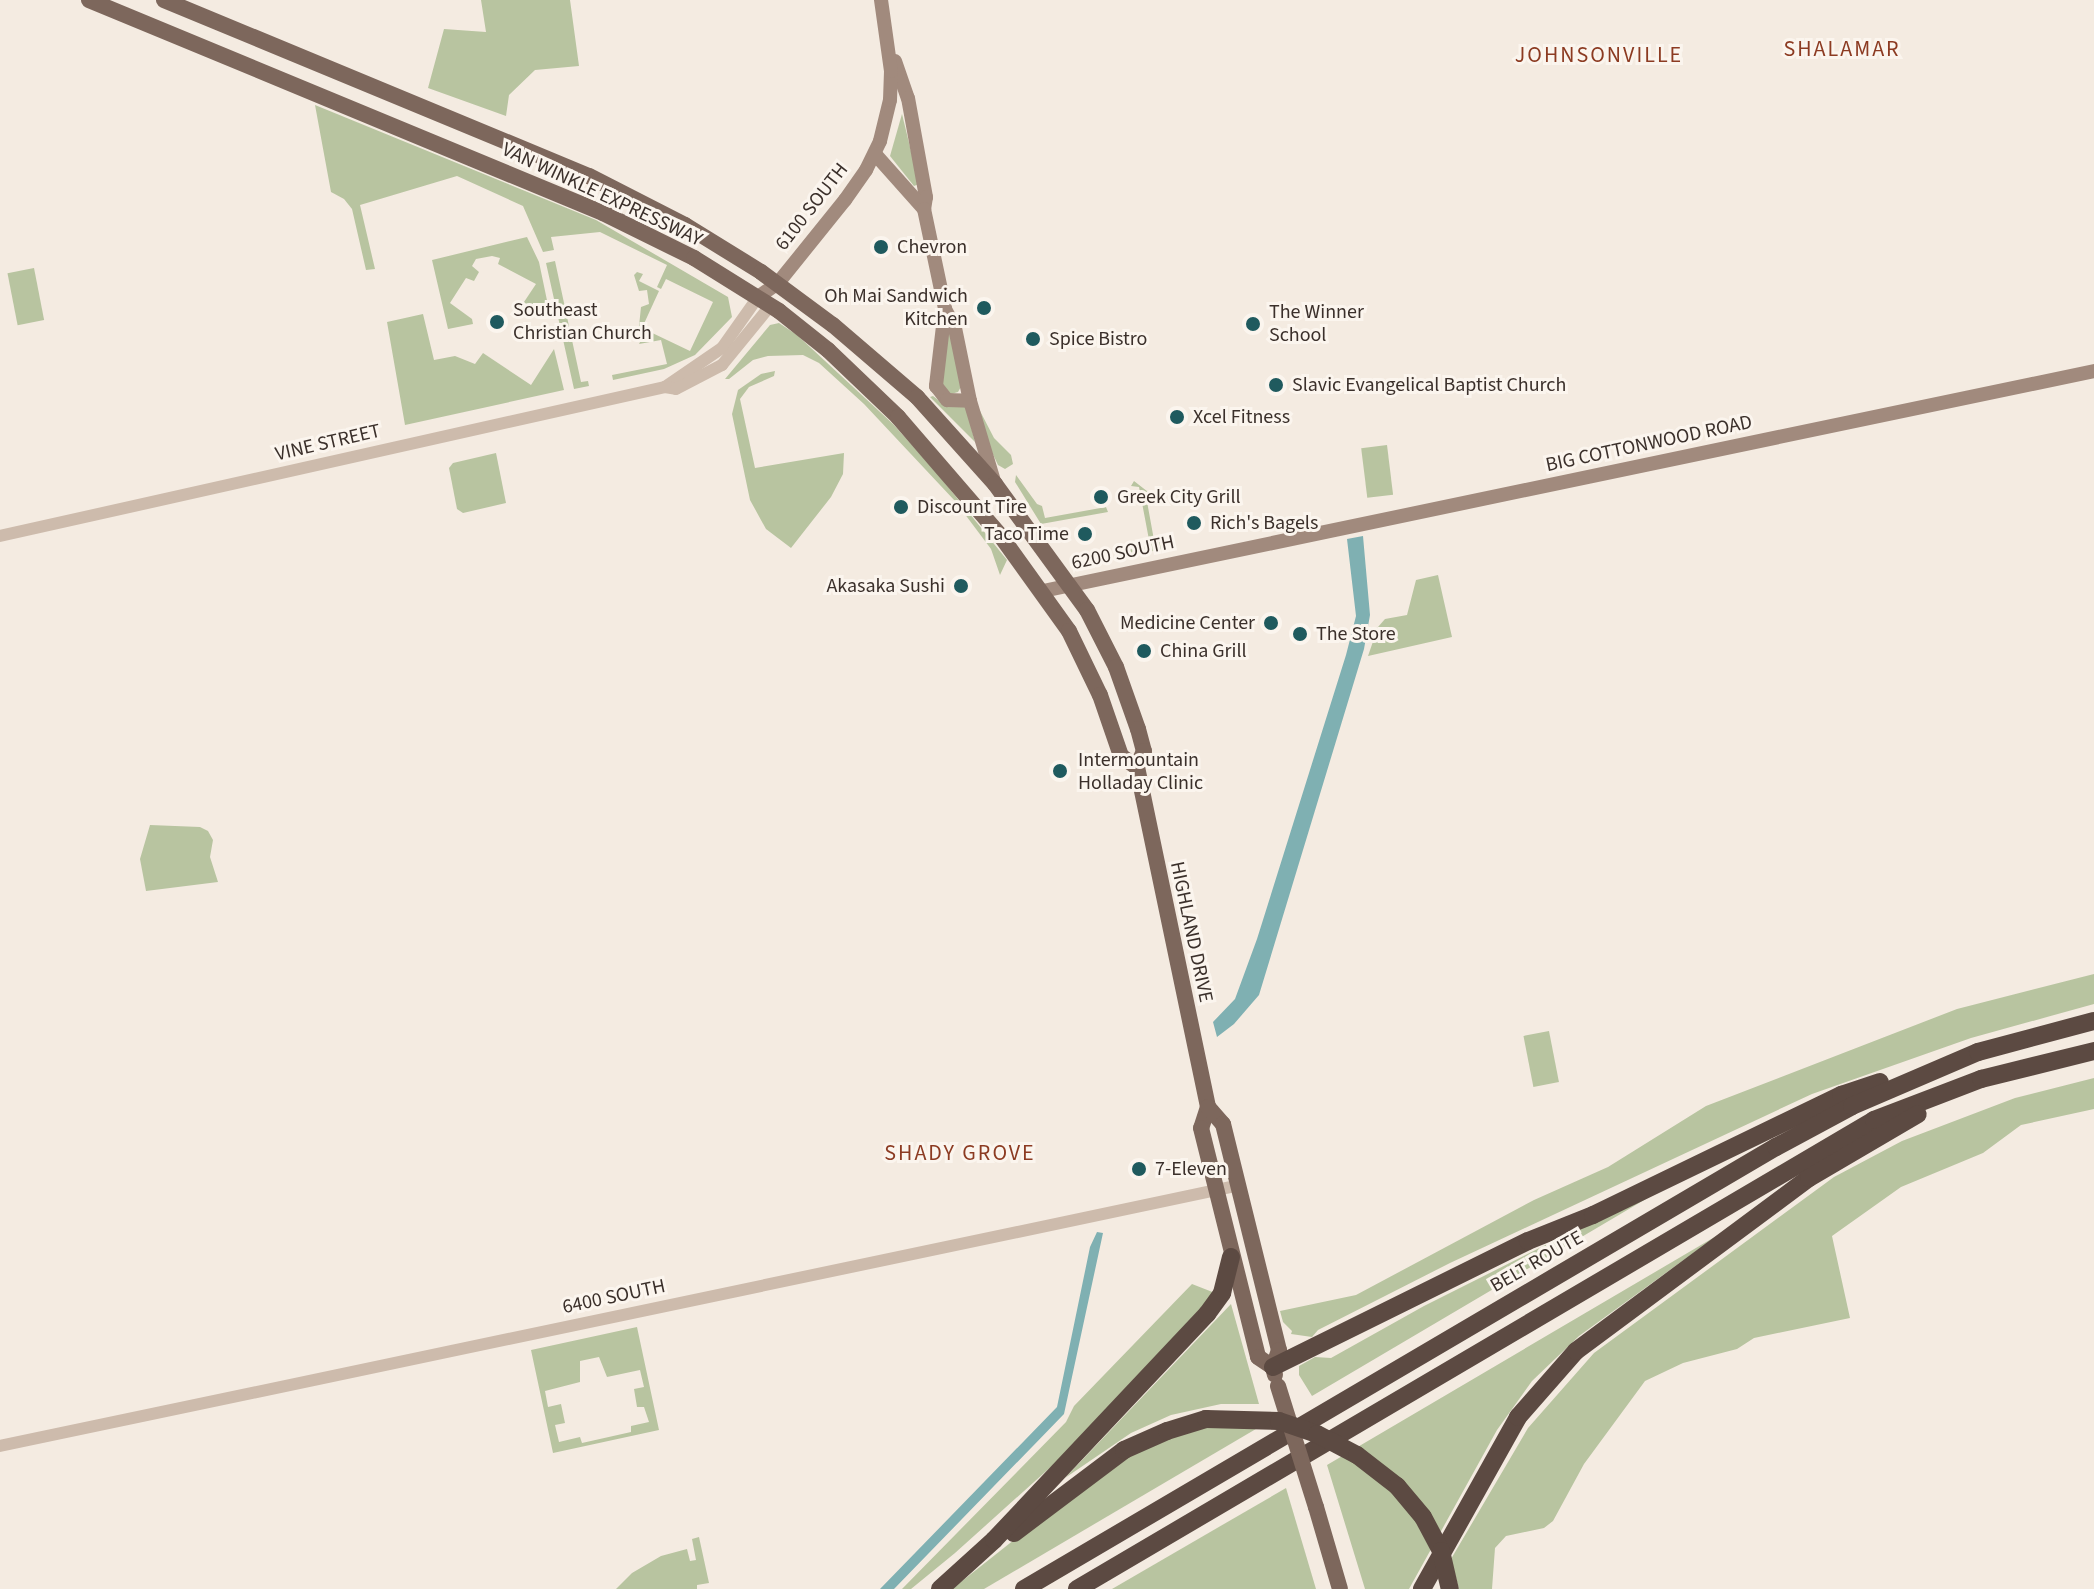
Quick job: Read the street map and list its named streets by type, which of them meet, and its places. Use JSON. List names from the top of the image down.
{
  "streets": {
    "highway": ["BELT ROUTE"],
    "main road": [
      "VAN WINKLE EXPRESSWAY",
      "6100 SOUTH",
      "BIG COTTONWOOD ROAD",
      "6200 SOUTH",
      "HIGHLAND DRIVE"
    ],
    "street": ["VINE STREET", "6400 SOUTH"]
  },
  "crossings": [
    ["VAN WINKLE EXPRESSWAY", "6100 SOUTH"],
    ["VAN WINKLE EXPRESSWAY", "VINE STREET"],
    ["VAN WINKLE EXPRESSWAY", "6200 SOUTH"],
    ["VAN WINKLE EXPRESSWAY", "HIGHLAND DRIVE"],
    ["6100 SOUTH", "VINE STREET"],
    ["BIG COTTONWOOD ROAD", "6200 SOUTH"],
    ["6200 SOUTH", "HIGHLAND DRIVE"],
    ["HIGHLAND DRIVE", "6400 SOUTH"]
  ],
  "districts": ["SHALAMAR", "JOHNSONVILLE", "SHADY GROVE"],
  "places": [
    "Chevron",
    "Oh Mai Sandwich Kitchen",
    "Southeast Christian Church",
    "The Winner School",
    "Spice Bistro",
    "Slavic Evangelical Baptist Church",
    "Xcel Fitness",
    "Greek City Grill",
    "Discount Tire",
    "Rich's Bagels",
    "Taco Time",
    "Akasaka Sushi",
    "Medicine Center",
    "The Store",
    "China Grill",
    "Intermountain Holladay Clinic",
    "7-Eleven"
  ]
}
